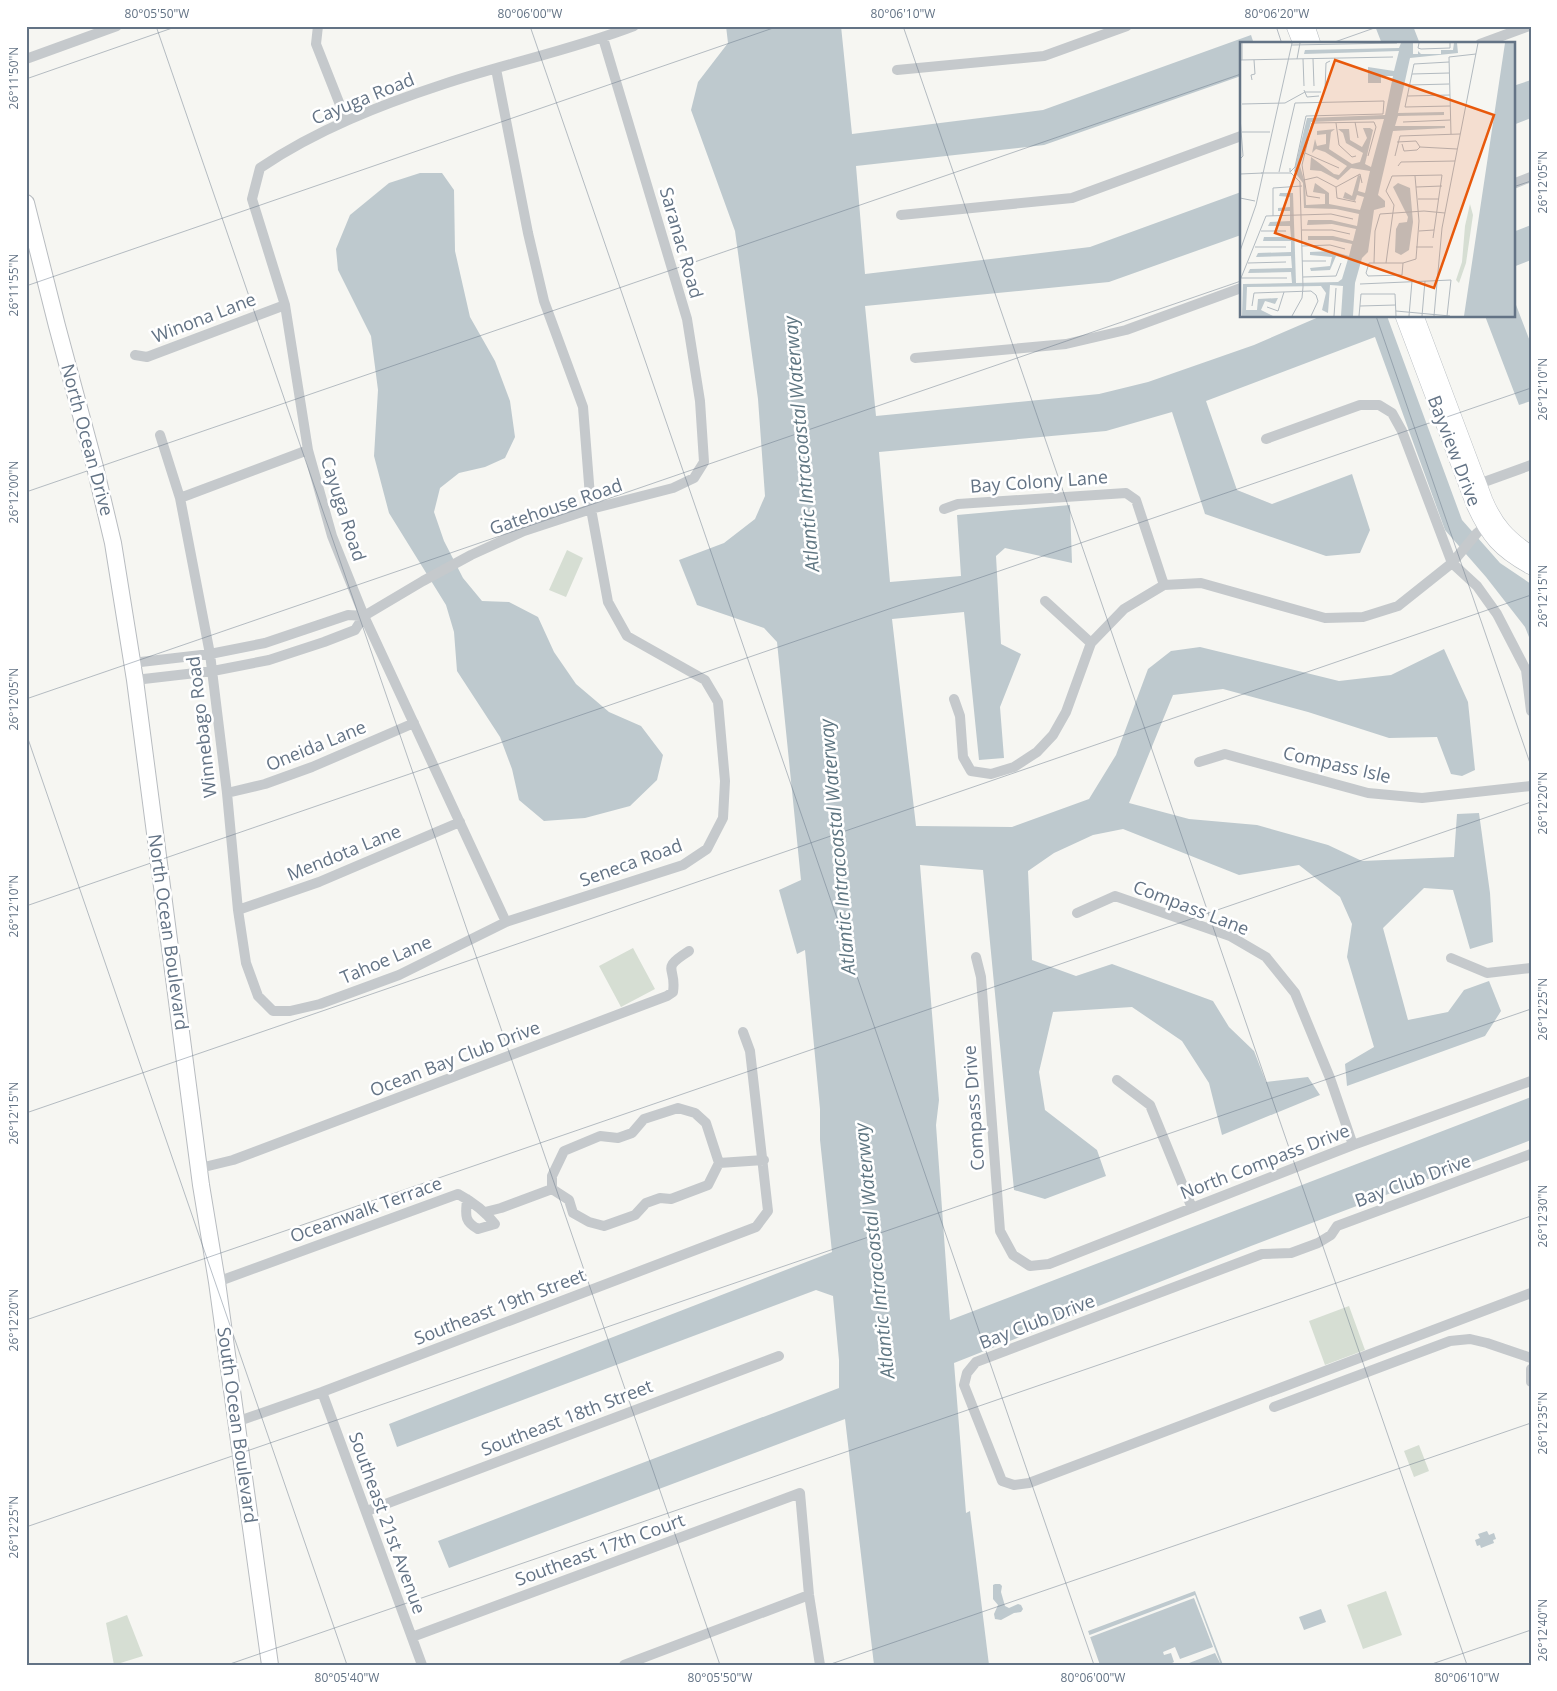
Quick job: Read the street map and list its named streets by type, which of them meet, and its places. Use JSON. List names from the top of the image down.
{
  "streets": {
    "main road": ["North Ocean Drive", "North Ocean Boulevard", "South Ocean Boulevard"],
    "street": [
      "Cayuga Road",
      "Saranac Road",
      "Winona Lane",
      "Bayview Drive",
      "Bay Colony Lane",
      "Gatehouse Road",
      "Winnebago Road",
      "Oneida Lane",
      "Compass Isle",
      "Mendota Lane",
      "Seneca Road",
      "Compass Lane",
      "Tahoe Lane",
      "Ocean Bay Club Drive",
      "Compass Drive",
      "North Compass Drive",
      "Bay Club Drive",
      "Oceanwalk Terrace",
      "Southeast 19th Street",
      "Southeast 18th Street",
      "Southeast 21st Avenue",
      "Southeast 17th Court"
    ]
  },
  "crossings": [
    ["Cayuga Road", "Saranac Road"],
    ["Cayuga Road", "Winona Lane"],
    ["Cayuga Road", "Gatehouse Road"],
    ["Saranac Road", "Gatehouse Road"],
    ["North Ocean Drive", "Gatehouse Road"],
    ["North Ocean Drive", "North Ocean Boulevard"],
    ["Gatehouse Road", "Winnebago Road"],
    ["Gatehouse Road", "Seneca Road"],
    ["Gatehouse Road", "North Ocean Boulevard"],
    ["Winnebago Road", "Oneida Lane"],
    ["Winnebago Road", "Mendota Lane"],
    ["Winnebago Road", "Tahoe Lane"],
    ["Seneca Road", "Tahoe Lane"],
    ["Compass Lane", "North Compass Drive"],
    ["North Ocean Boulevard", "Ocean Bay Club Drive"],
    ["North Ocean Boulevard", "South Ocean Boulevard"],
    ["Compass Drive", "North Compass Drive"],
    ["Oceanwalk Terrace", "South Ocean Boulevard"],
    ["Southeast 19th Street", "South Ocean Boulevard"],
    ["Southeast 19th Street", "Southeast 21st Avenue"],
    ["Southeast 18th Street", "Southeast 21st Avenue"],
    ["Southeast 21st Avenue", "Southeast 17th Court"]
  ],
  "water": ["Atlantic Intracoastal Waterway"],
  "coordinates": [
    "80°05'50\"W",
    "80°06'00\"W",
    "80°06'10\"W",
    "80°06'20\"W",
    "26°11'50\"N",
    "26°12'05\"N",
    "26°11'55\"N",
    "26°12'10\"N",
    "26°12'00\"N",
    "26°12'15\"N",
    "26°12'20\"N",
    "26°12'25\"N",
    "26°12'30\"N",
    "26°12'35\"N",
    "26°12'40\"N",
    "80°05'40\"W"
  ]
}
